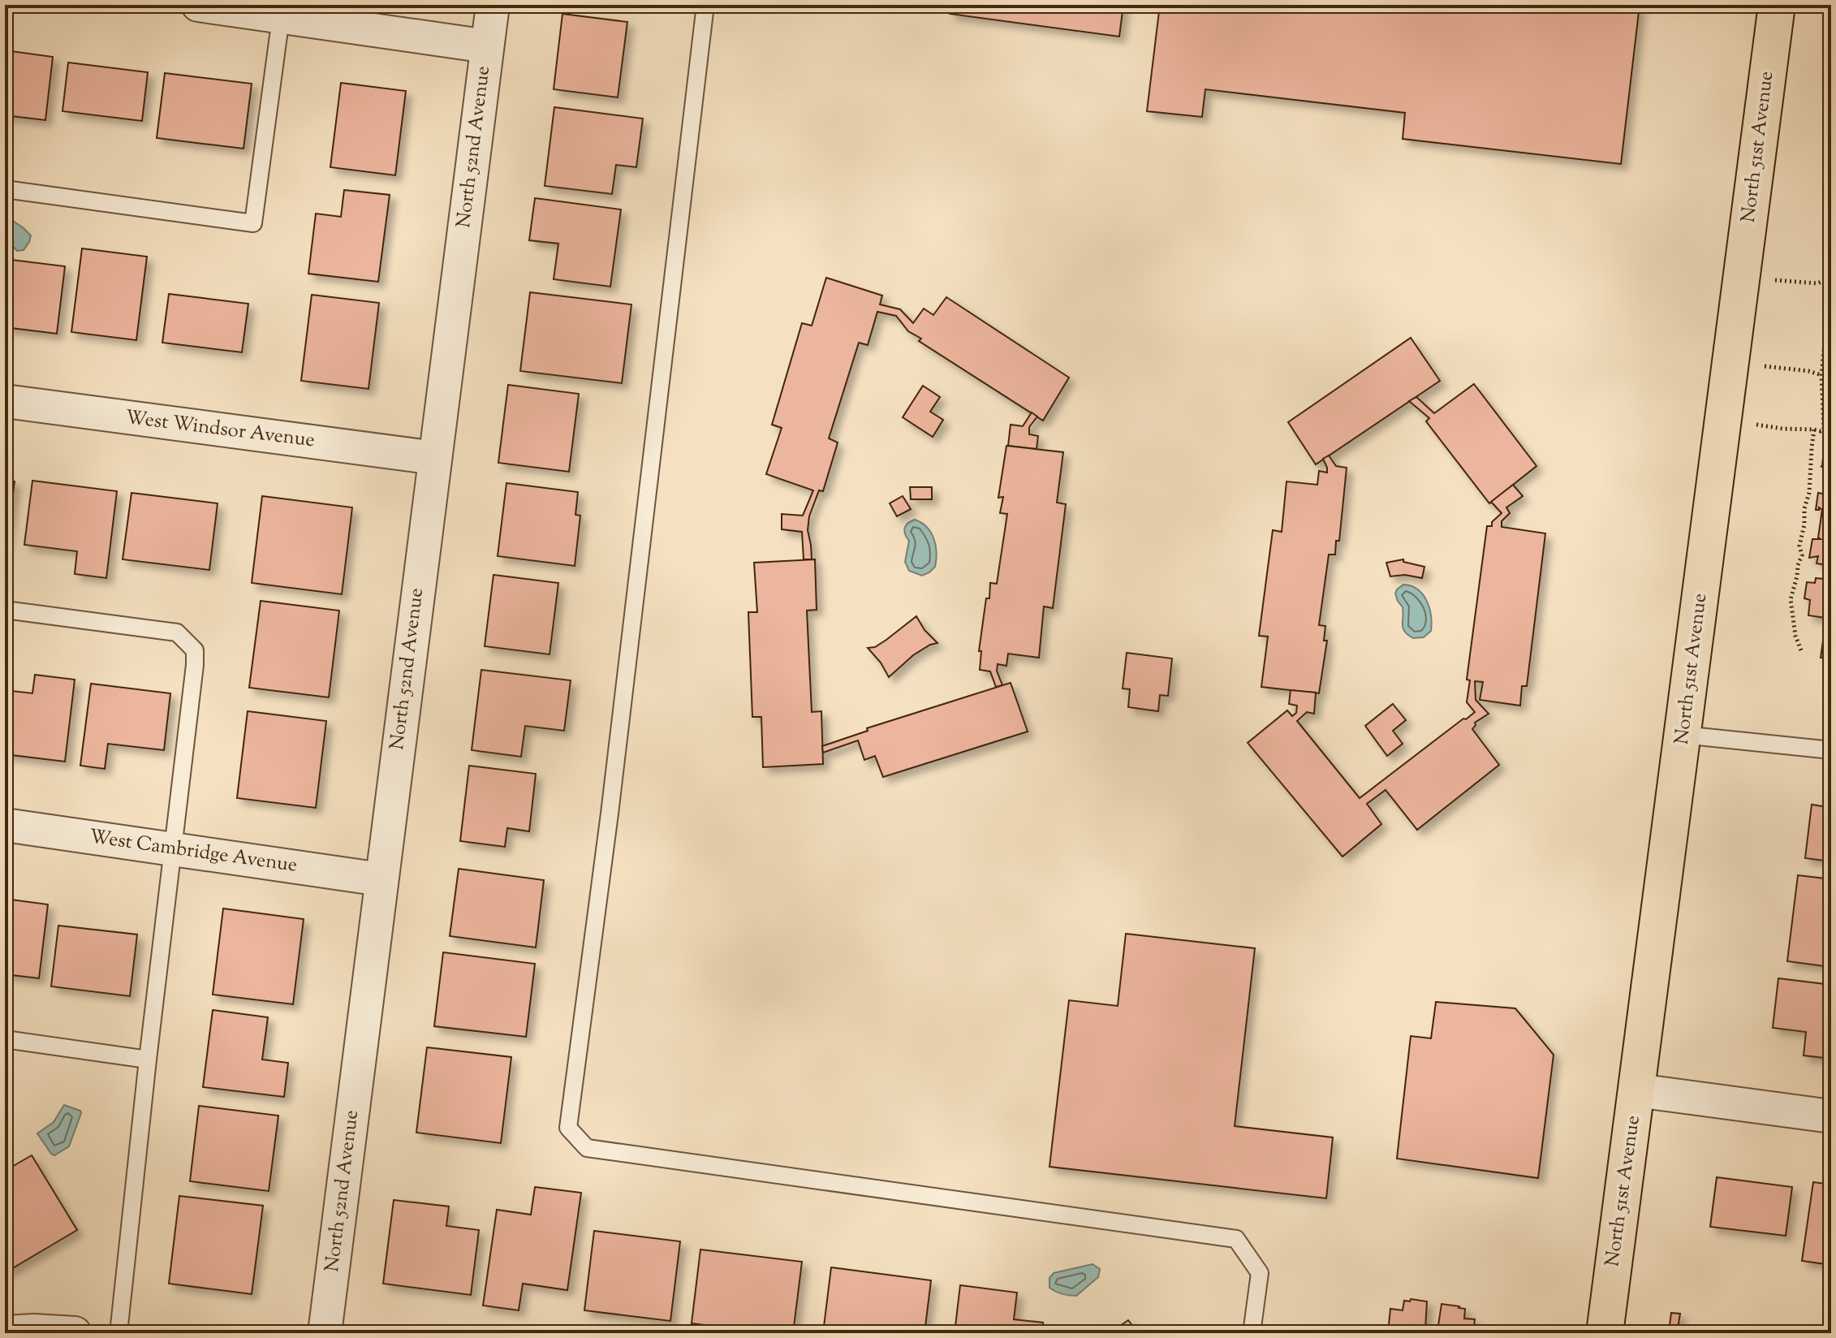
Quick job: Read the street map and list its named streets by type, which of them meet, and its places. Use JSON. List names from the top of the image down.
{
  "streets": {
    "main road": ["North 51st Avenue"],
    "street": ["North 52nd Avenue", "West Windsor Avenue", "West Cambridge Avenue"]
  },
  "crossings": [
    ["North 52nd Avenue", "West Windsor Avenue"],
    ["North 52nd Avenue", "West Cambridge Avenue"]
  ]
}
